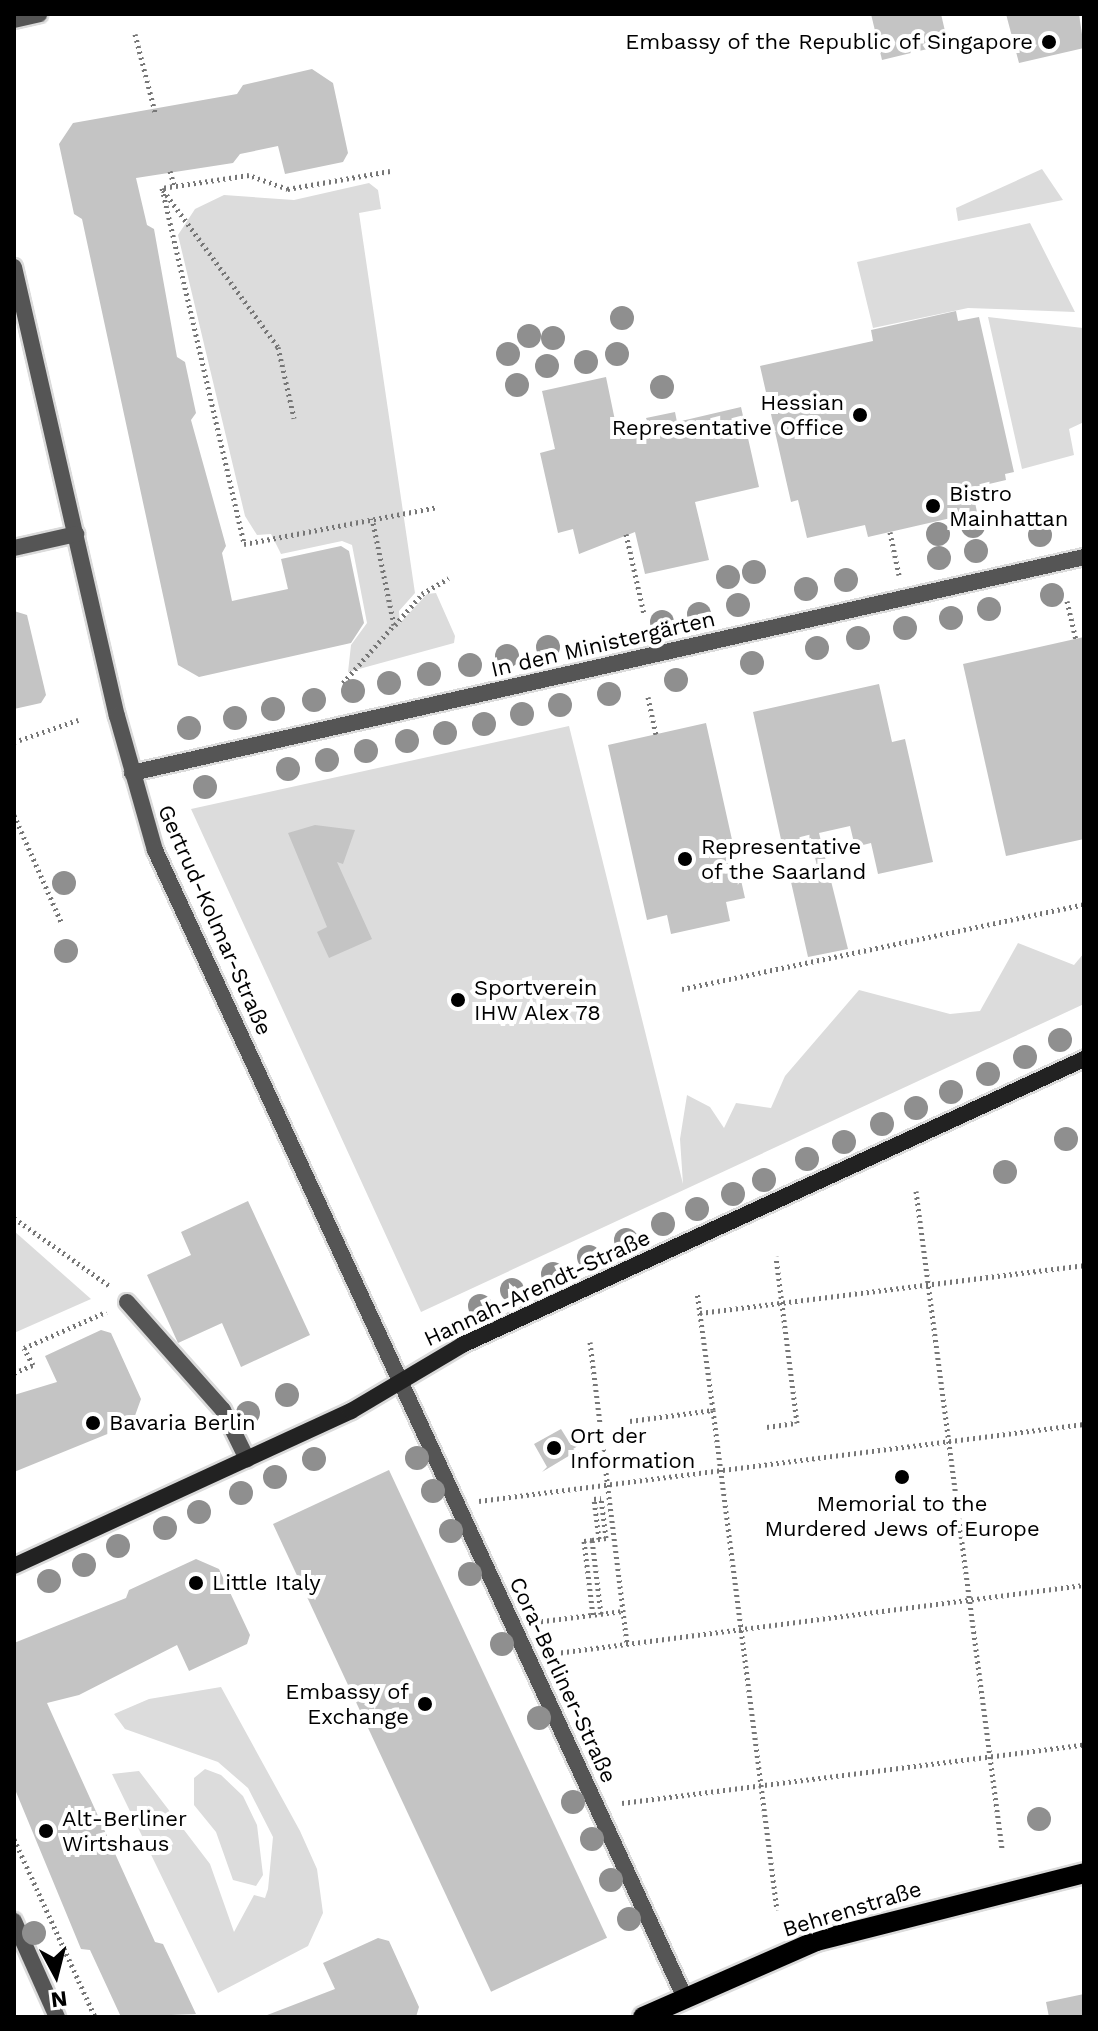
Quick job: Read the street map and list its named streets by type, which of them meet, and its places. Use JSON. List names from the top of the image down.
{
  "streets": {
    "main road": ["Behrenstraße"],
    "street": [
      "In den Ministergärten",
      "Gertrud-Kolmar-Straße",
      "Hannah-Arendt-Straße",
      "Cora-Berliner-Straße"
    ]
  },
  "crossings": [
    ["In den Ministergärten", "Gertrud-Kolmar-Straße"],
    ["Gertrud-Kolmar-Straße", "Hannah-Arendt-Straße"],
    ["Gertrud-Kolmar-Straße", "Cora-Berliner-Straße"],
    ["Hannah-Arendt-Straße", "Cora-Berliner-Straße"],
    ["Cora-Berliner-Straße", "Behrenstraße"]
  ],
  "places": [
    "Embassy of the Republic of Singapore",
    "Hessian Representative Office",
    "Bistro Mainhattan",
    "Representative of the Saarland",
    "Sportverein IHW Alex 78",
    "Bavaria Berlin",
    "Ort der Information",
    "Memorial to the Murdered Jews of Europe",
    "Little Italy",
    "Embassy of Exchange",
    "Alt-Berliner Wirtshaus"
  ],
  "north": "bottom"
}
